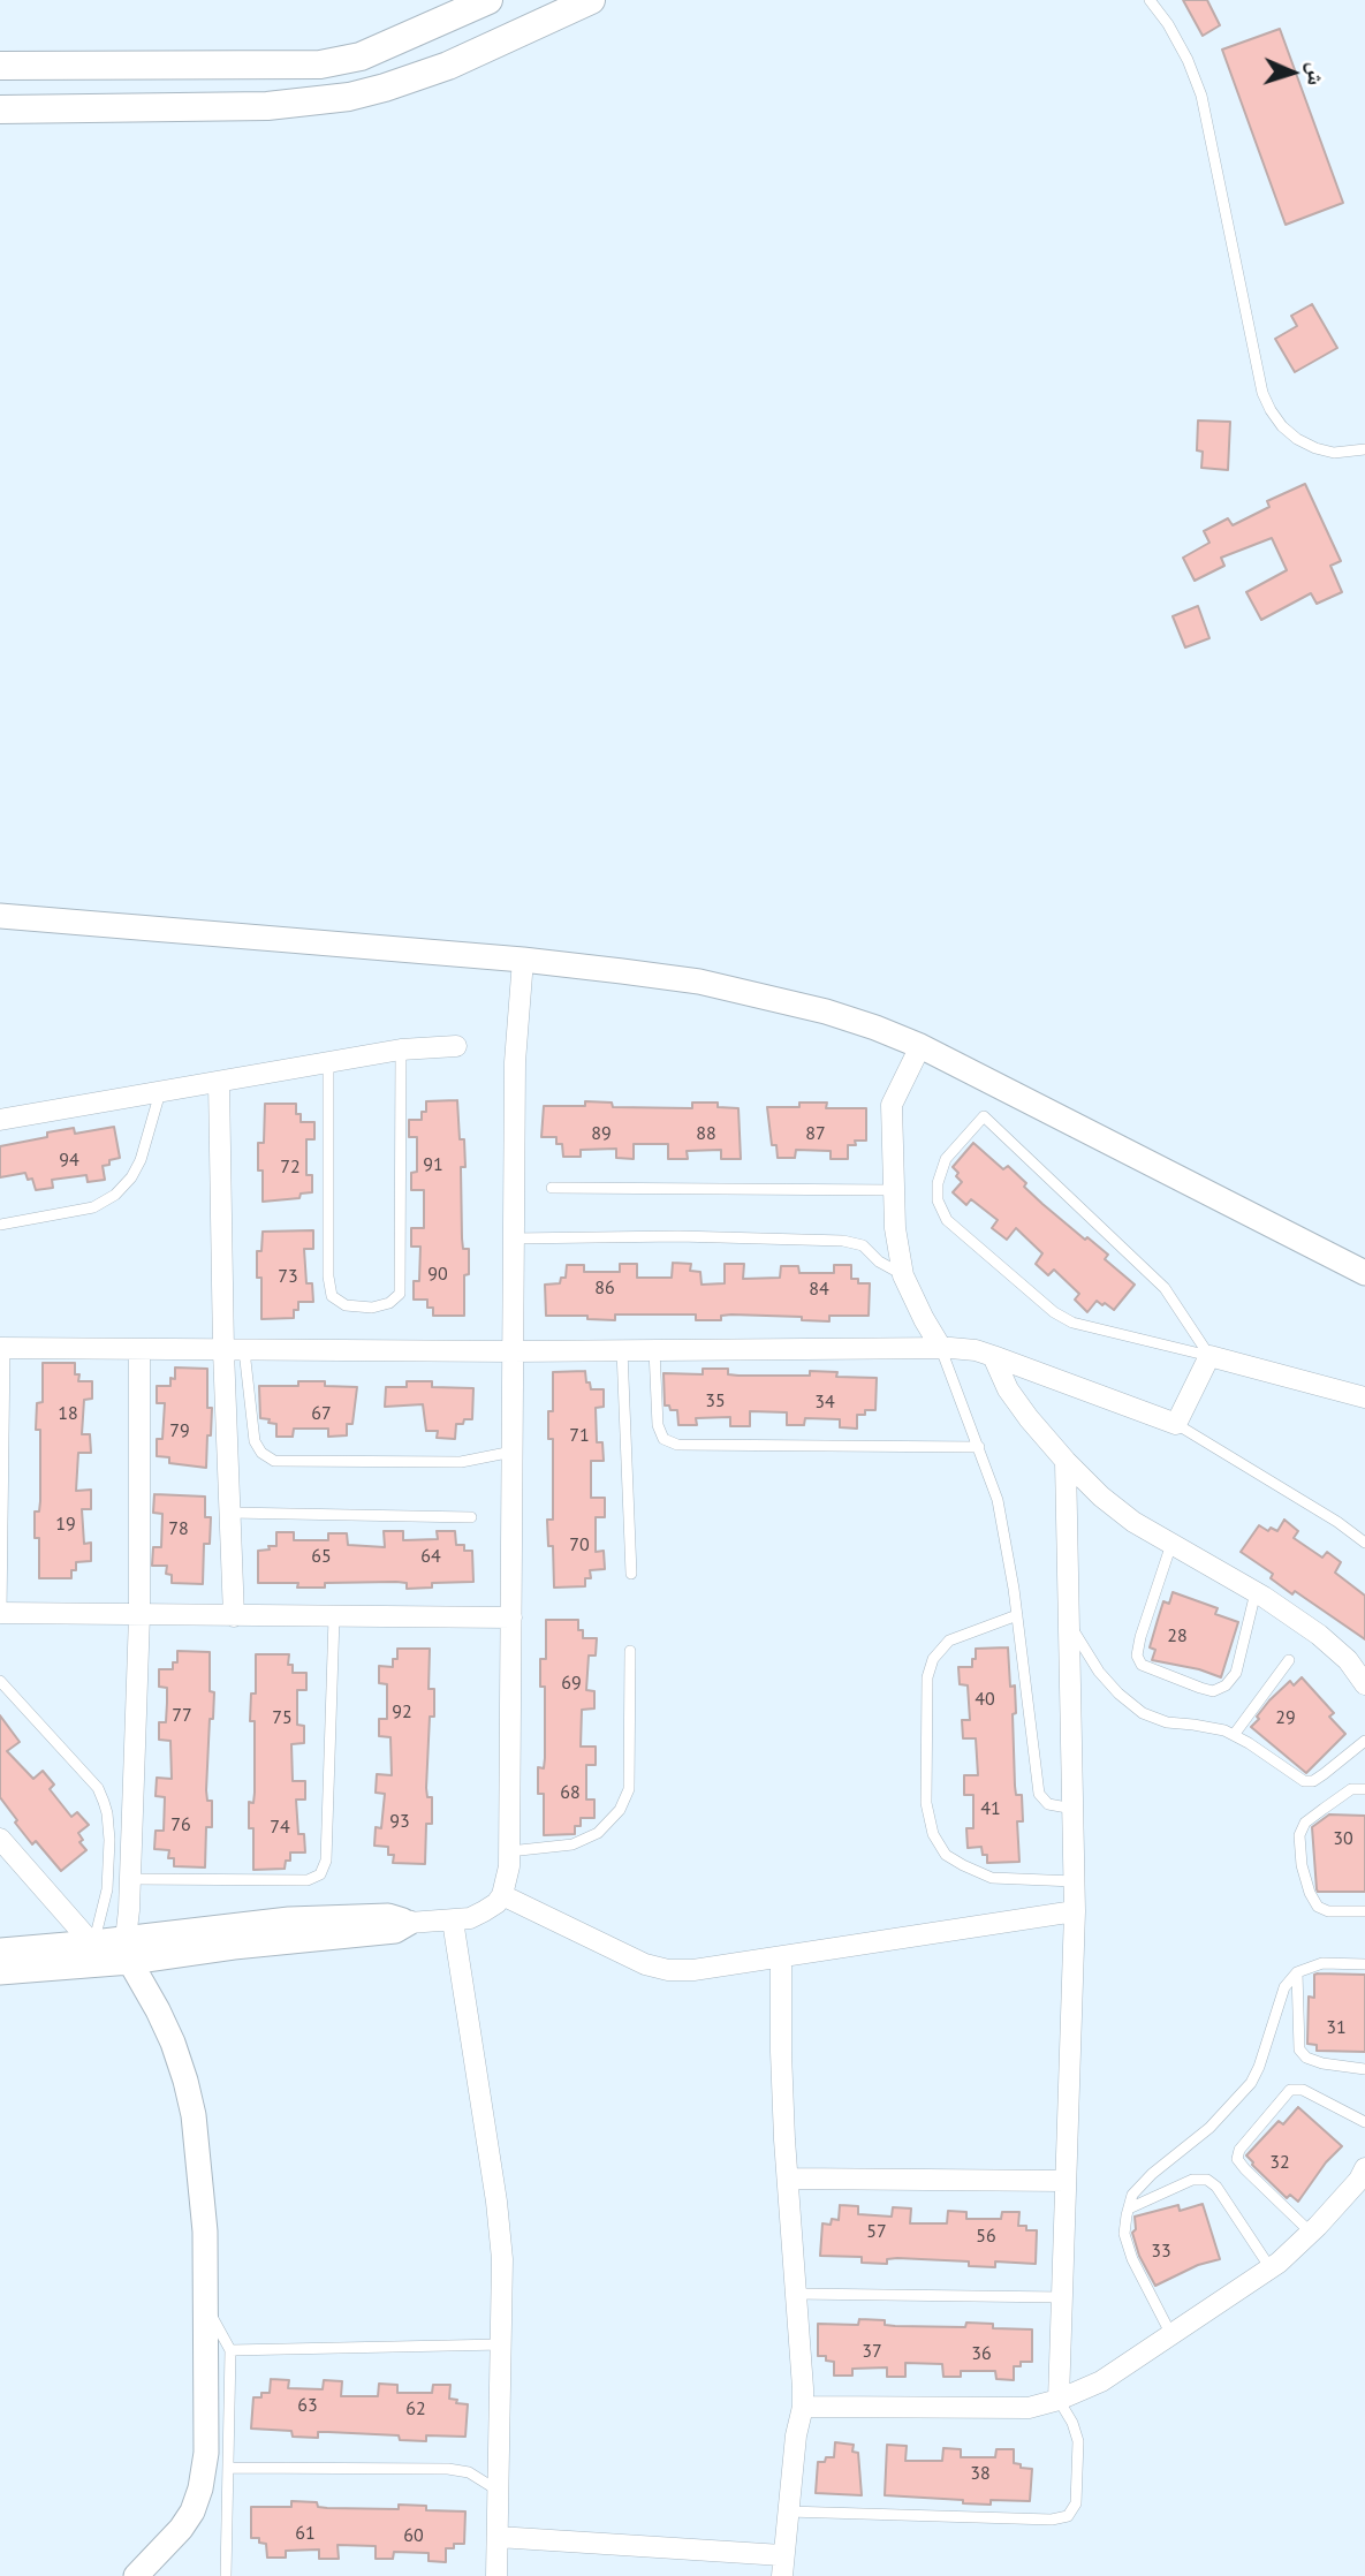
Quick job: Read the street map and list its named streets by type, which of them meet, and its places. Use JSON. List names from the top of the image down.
{
  "house_numbers": [
    "89",
    "88",
    "87",
    "94",
    "91",
    "72",
    "90",
    "73",
    "86",
    "84",
    "35",
    "34",
    "18",
    "67",
    "79",
    "71",
    "19",
    "78",
    "70",
    "65",
    "64",
    "28",
    "69",
    "40",
    "92",
    "77",
    "75",
    "29",
    "68",
    "41",
    "93",
    "76",
    "74",
    "30",
    "31",
    "32",
    "57",
    "56",
    "33",
    "37",
    "36",
    "63",
    "62",
    "38",
    "61",
    "60"
  ],
  "north": "right"
}
